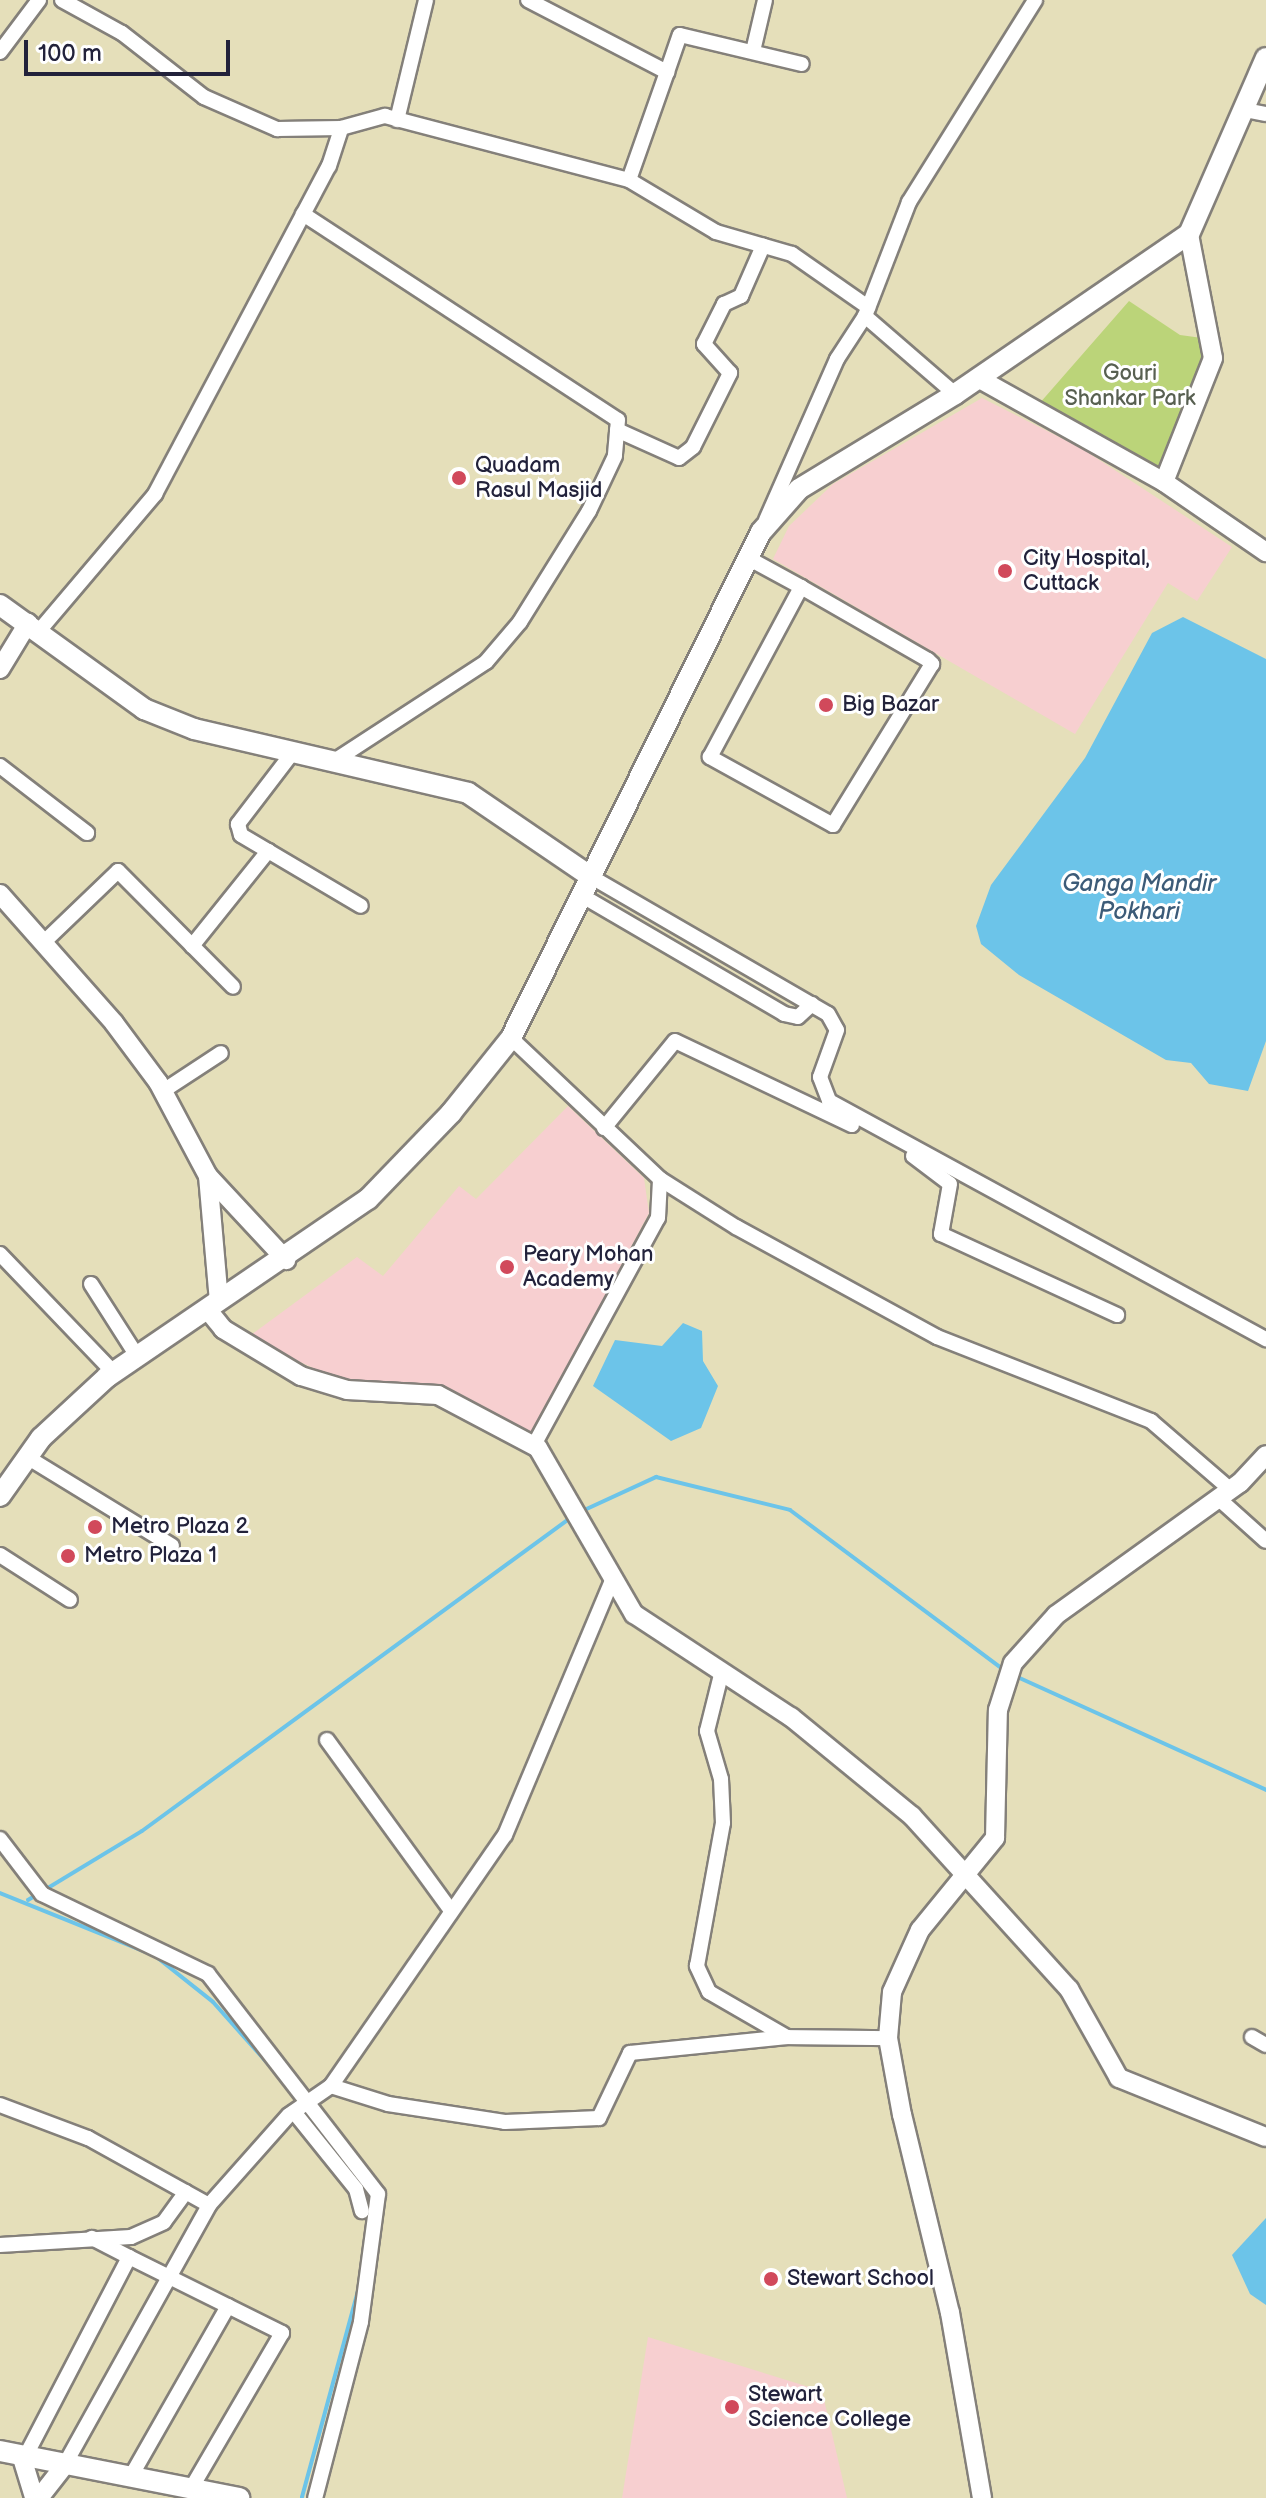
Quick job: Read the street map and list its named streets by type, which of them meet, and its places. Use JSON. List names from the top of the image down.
{
  "water": ["Ganga Mandir Pokhari"],
  "parks": ["Gouri Shankar Park"],
  "places": [
    "Quadam Rasul Masjid",
    "City Hospital, Cuttack",
    "Big Bazar",
    "Peary Mohan Academy",
    "Metro Plaza 2",
    "Metro Plaza 1",
    "Stewart School",
    "Stewart Science College"
  ],
  "scale_bar": "100 m"
}
